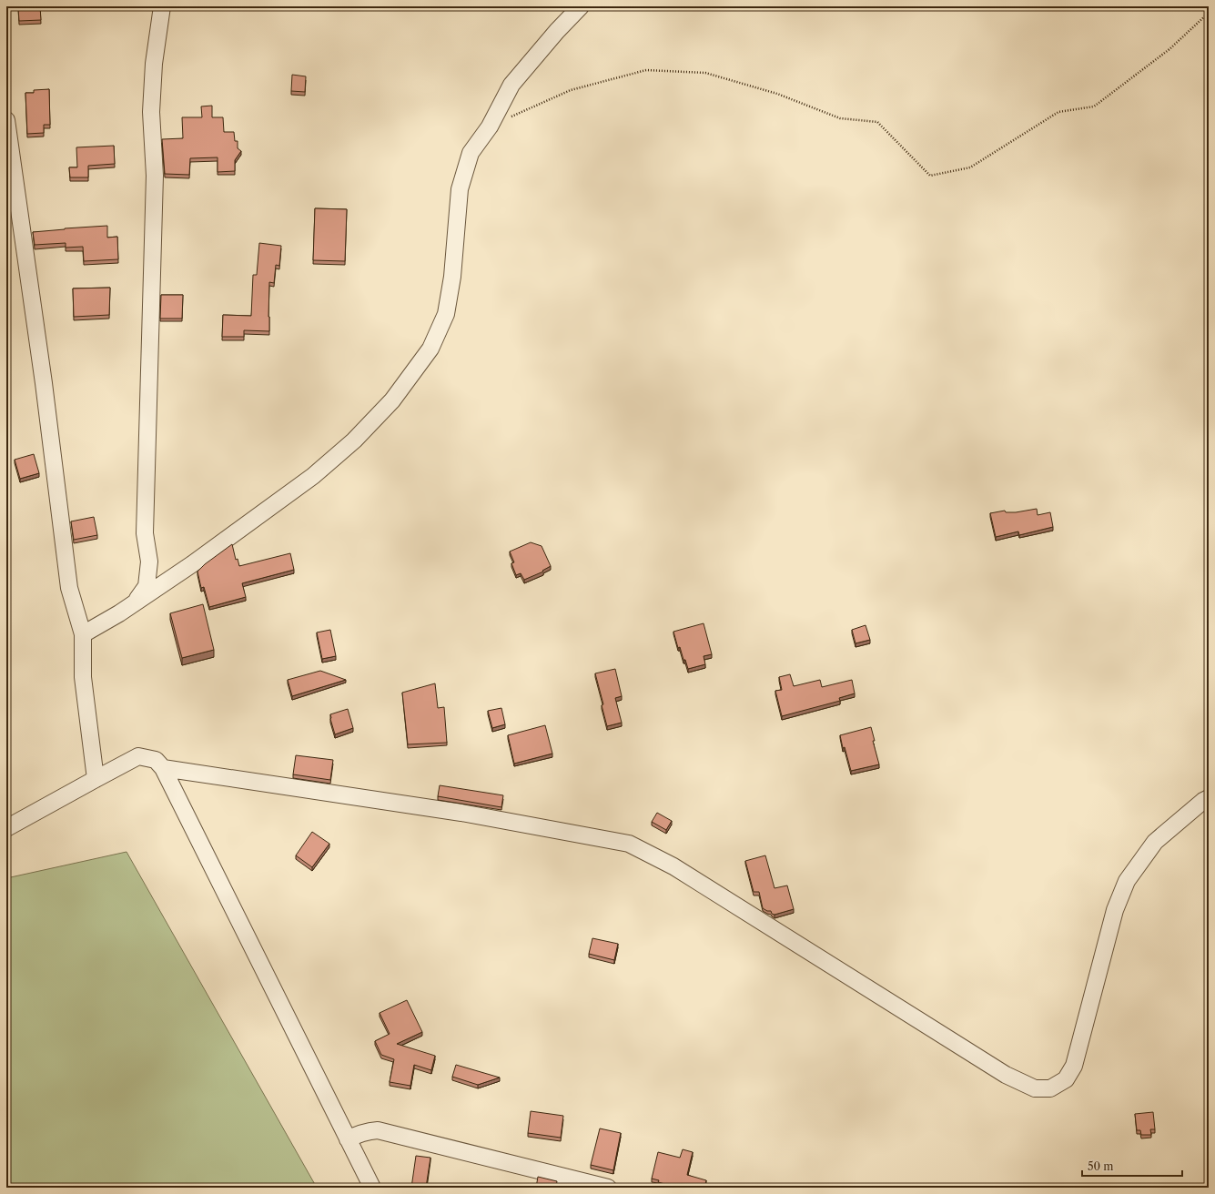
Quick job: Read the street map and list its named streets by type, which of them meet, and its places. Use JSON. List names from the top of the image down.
{
  "scale_bar": "50 m"
}
